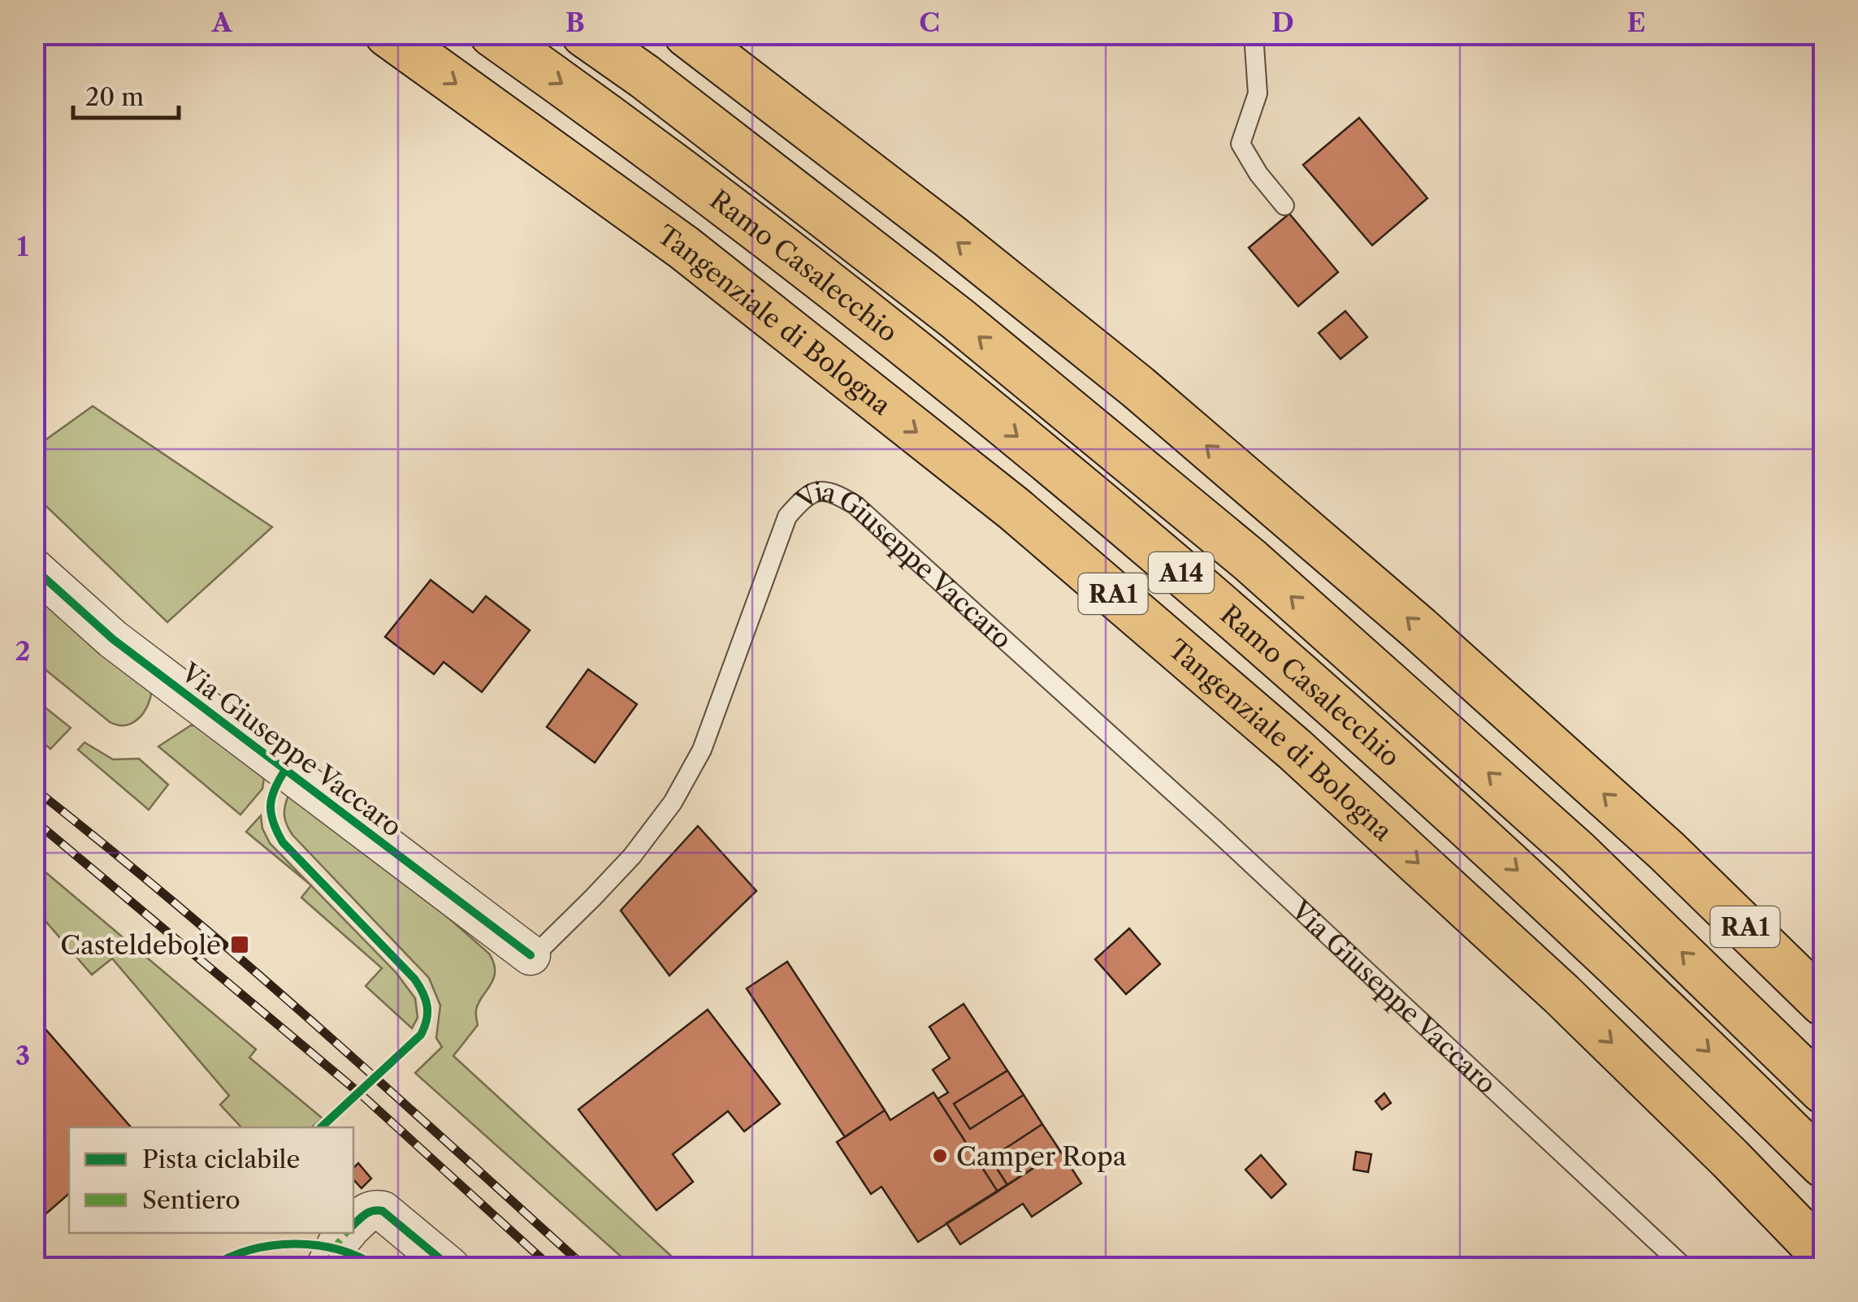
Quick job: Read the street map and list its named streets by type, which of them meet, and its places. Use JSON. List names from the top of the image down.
{
  "streets": {
    "highway": [
      "Ramo Casalecchio",
      "Tangenziale di Bologna",
      "A14",
      "RA1"
    ],
    "street": ["Via Giuseppe Vaccaro"]
  },
  "places": {
    "transit": ["Casteldebole"],
    "other": ["Camper Ropa"]
  },
  "legend": ["Pista ciclabile", "Sentiero"],
  "scale_bar": "20 m",
  "grid": {
    "columns": [
      "A",
      "B",
      "C",
      "D",
      "E"
    ],
    "rows": ["1", "2", "3"]
  }
}
